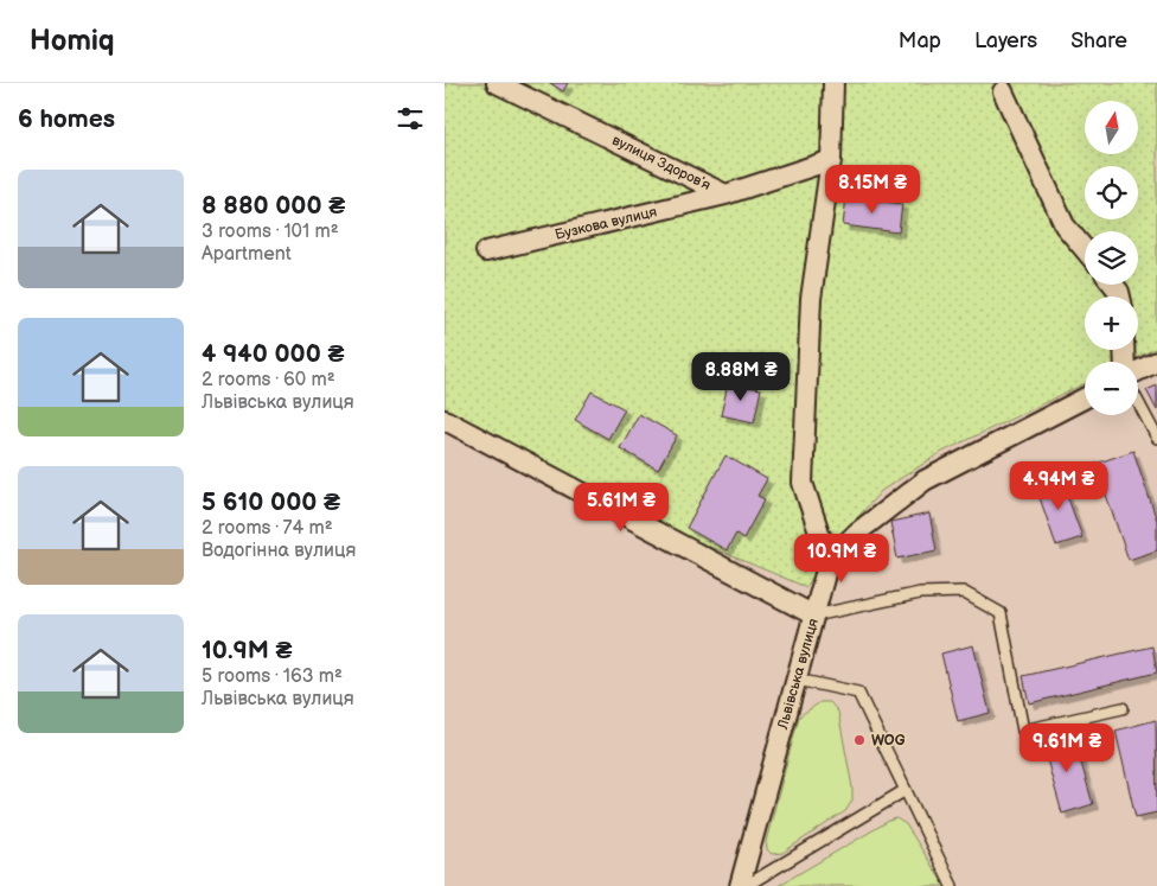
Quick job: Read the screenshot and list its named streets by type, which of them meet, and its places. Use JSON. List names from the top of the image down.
{
  "streets": {
    "street": ["вулиця Здоровʼя", "Бузкова вулиця", "Львівська вулиця"]
  },
  "crossings": [
    ["вулиця Здоровʼя", "Бузкова вулиця"]
  ],
  "places": ["WOG"],
  "north": "top",
  "page": {
    "header": "Homiq",
    "nav": ["Map", "Layers", "Share"],
    "heading": "6 homes",
    "map_buttons": ["+", "−"],
    "list": [
      {
        "name": "8 880 000 ₴",
        "note": "3 rooms · 101 m² · Apartment"
      },
      {
        "name": "4 940 000 ₴",
        "note": "2 rooms · 60 m² · Львівська вулиця"
      },
      {
        "name": "5 610 000 ₴",
        "note": "2 rooms · 74 m² · Водогінна вулиця"
      },
      {
        "name": "10.9M ₴",
        "note": "5 rooms · 163 m² · Львівська вулиця"
      }
    ],
    "price": [
      "8.15M ₴",
      "8.88M ₴",
      "4.94M ₴",
      "5.61M ₴",
      "10.9M ₴",
      "9.61M ₴"
    ]
  }
}
